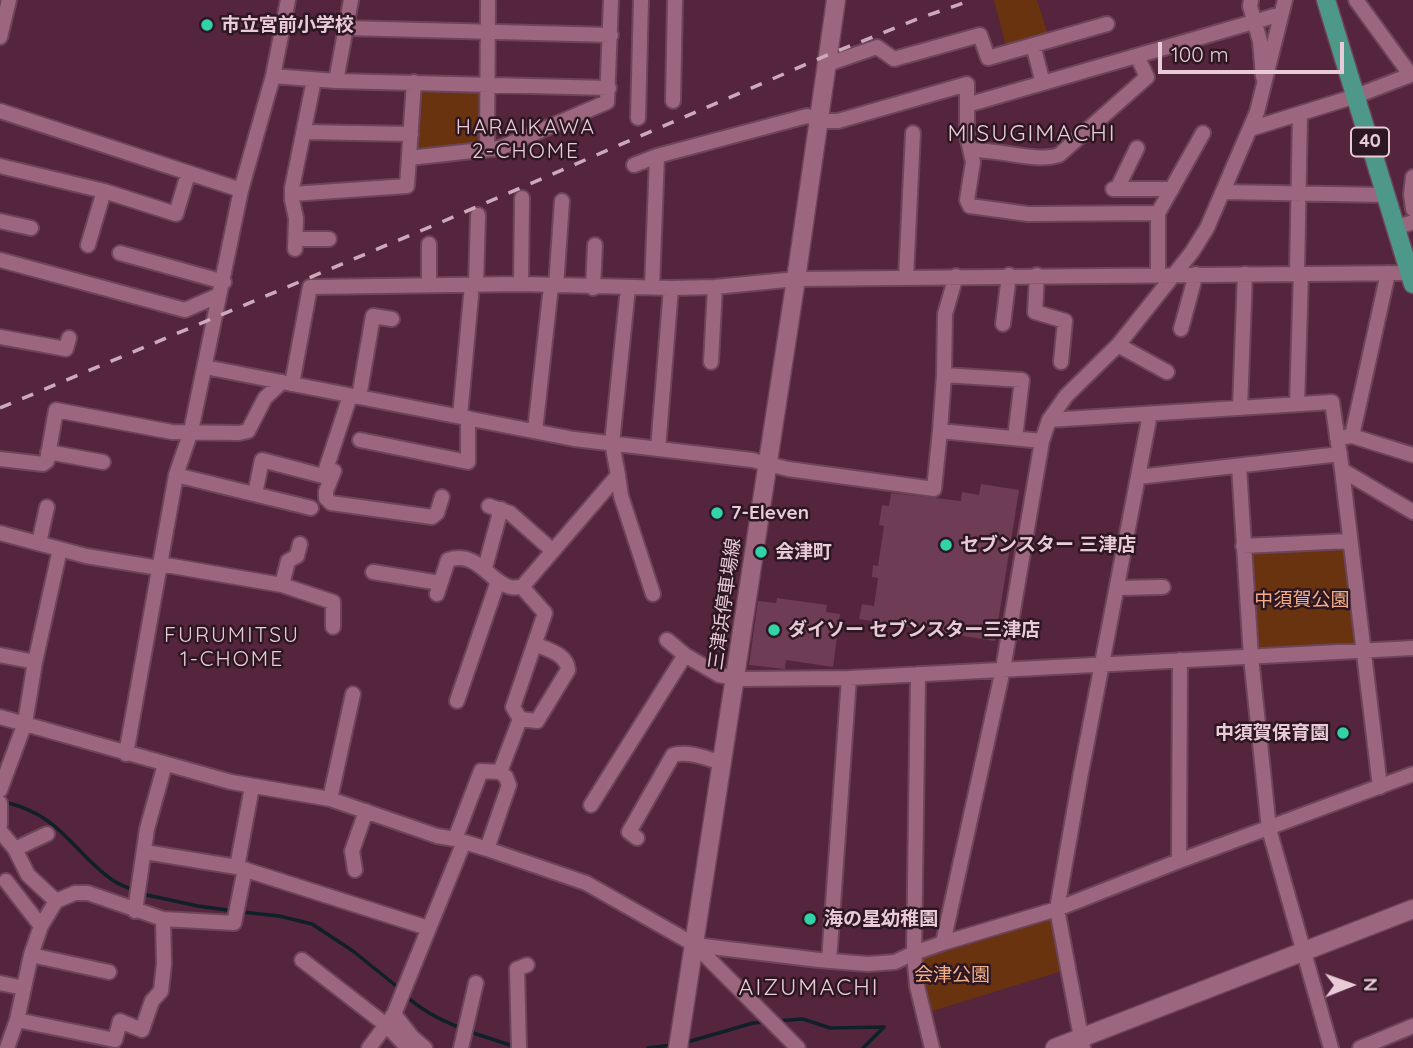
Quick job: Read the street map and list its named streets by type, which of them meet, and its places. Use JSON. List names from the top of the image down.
{
  "streets": {
    "main road": ["40", "三津浜停車場線"]
  },
  "districts": [
    "HARAIKAWA 2-CHOME",
    "MISUGIMACHI",
    "FURUMITSU 1-CHOME",
    "AIZUMACHI"
  ],
  "parks": ["中須賀公園", "会津公園"],
  "places": [
    "市立宮前小学校",
    "7-Eleven",
    "セブンスター 三津店",
    "会津町",
    "ダイソー セブンスター三津店",
    "中須賀保育園",
    "海の星幼稚園"
  ],
  "scale_bar": "100 m",
  "north": "right"
}
